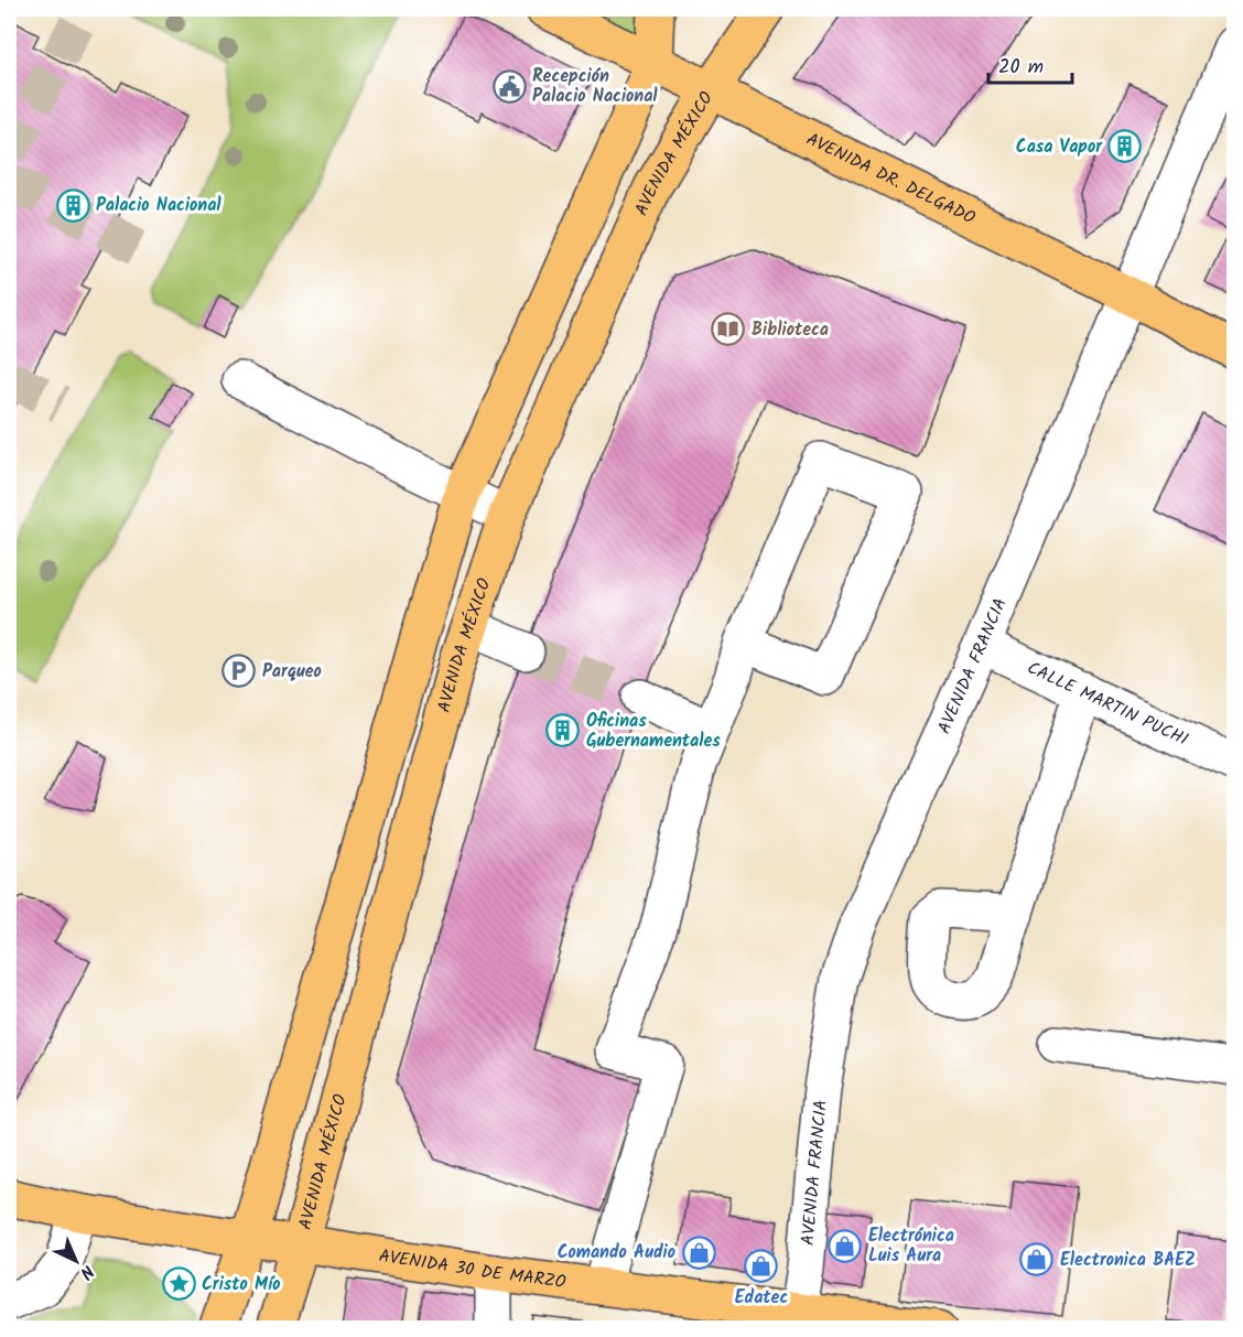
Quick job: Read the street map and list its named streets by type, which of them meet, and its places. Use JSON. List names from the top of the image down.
{
  "streets": {
    "main road": ["AVENIDA MÉXICO", "AVENIDA DR. DELGADO", "AVENIDA 30 DE MARZO"],
    "street": ["AVENIDA FRANCIA", "CALLE MARTIN PUCHI"]
  },
  "crossings": [
    ["AVENIDA MÉXICO", "AVENIDA DR. DELGADO"],
    ["AVENIDA MÉXICO", "AVENIDA 30 DE MARZO"],
    ["AVENIDA DR. DELGADO", "AVENIDA FRANCIA"],
    ["AVENIDA FRANCIA", "CALLE MARTIN PUCHI"],
    ["AVENIDA FRANCIA", "AVENIDA 30 DE MARZO"]
  ],
  "places": {
    "public building": ["Recepción Palacio Nacional"],
    "building": ["Casa Vapor", "Palacio Nacional", "Oficinas Gubernamentales"],
    "library": ["Biblioteca"],
    "parking": ["Parqueo"],
    "shop": [
      "Electrónica Luis Aura",
      "Comando Audio",
      "Electronica BAEZ",
      "Edatec"
    ],
    "place": ["Cristo Mío"]
  },
  "scale_bar": "20 m",
  "north": "bottom right"
}
